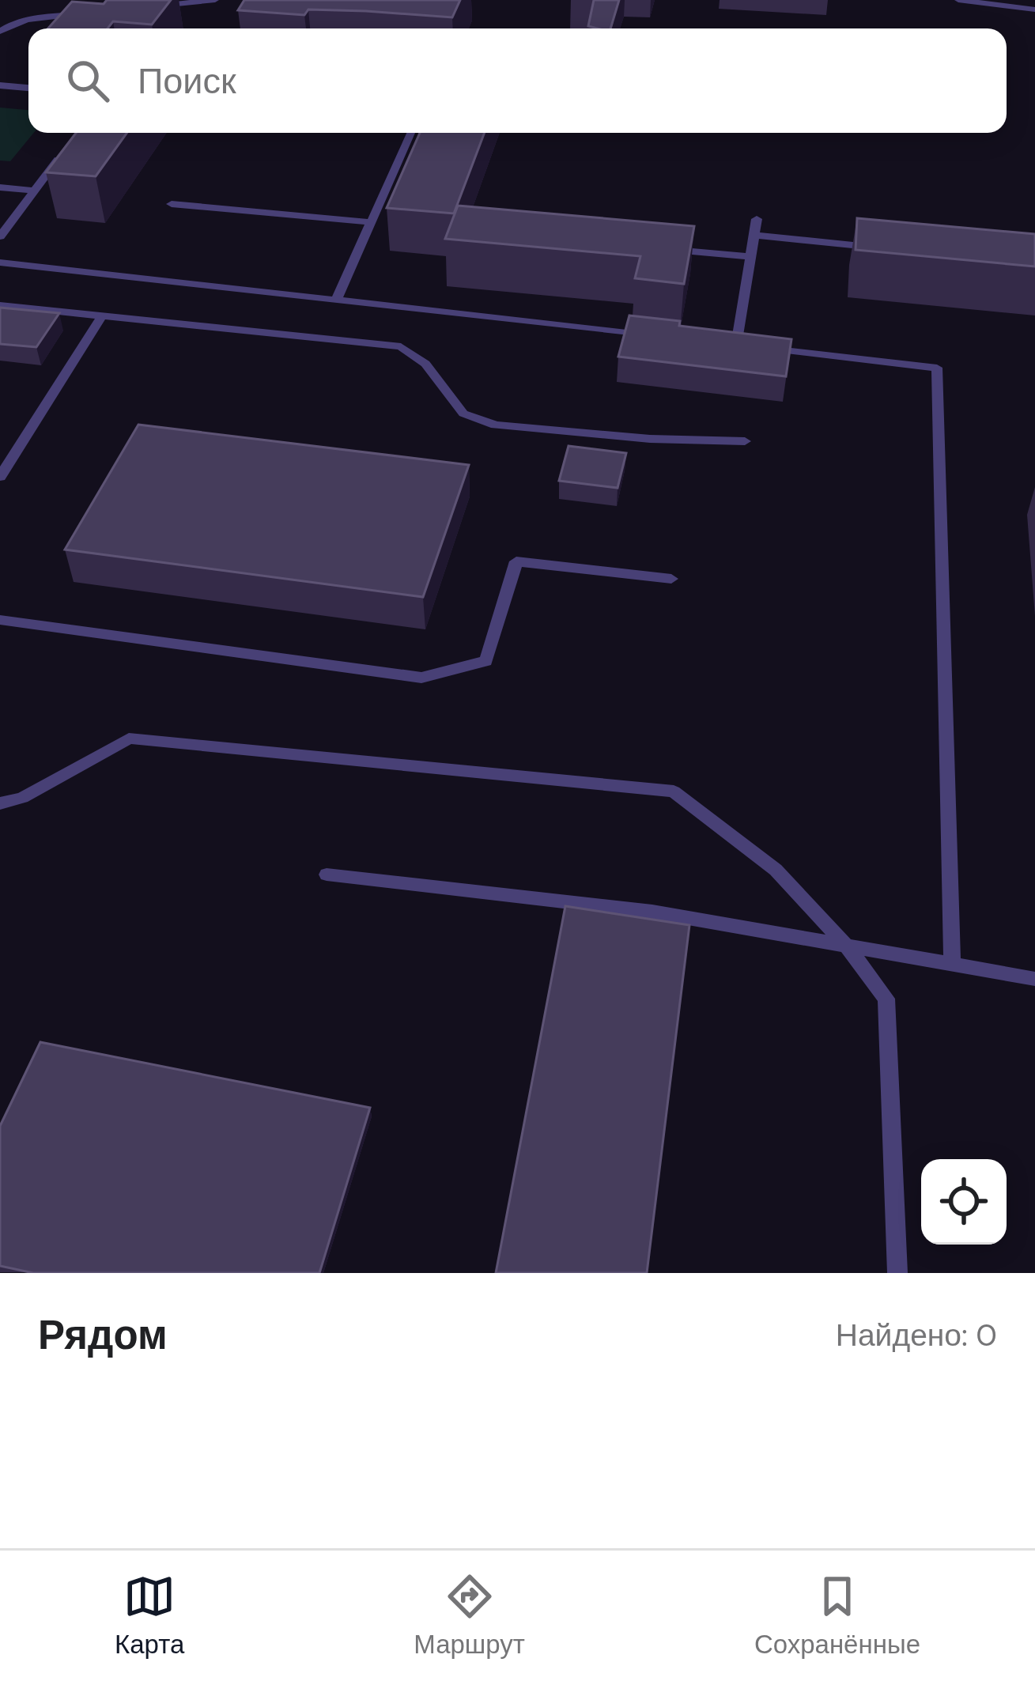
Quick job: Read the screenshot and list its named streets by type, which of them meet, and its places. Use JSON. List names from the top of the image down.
{
  "page": {
    "search": "Поиск",
    "heading": ["Рядом", "Найдено: 0"],
    "nav": ["Карта", "Маршрут", "Сохранённые"]
  }
}
